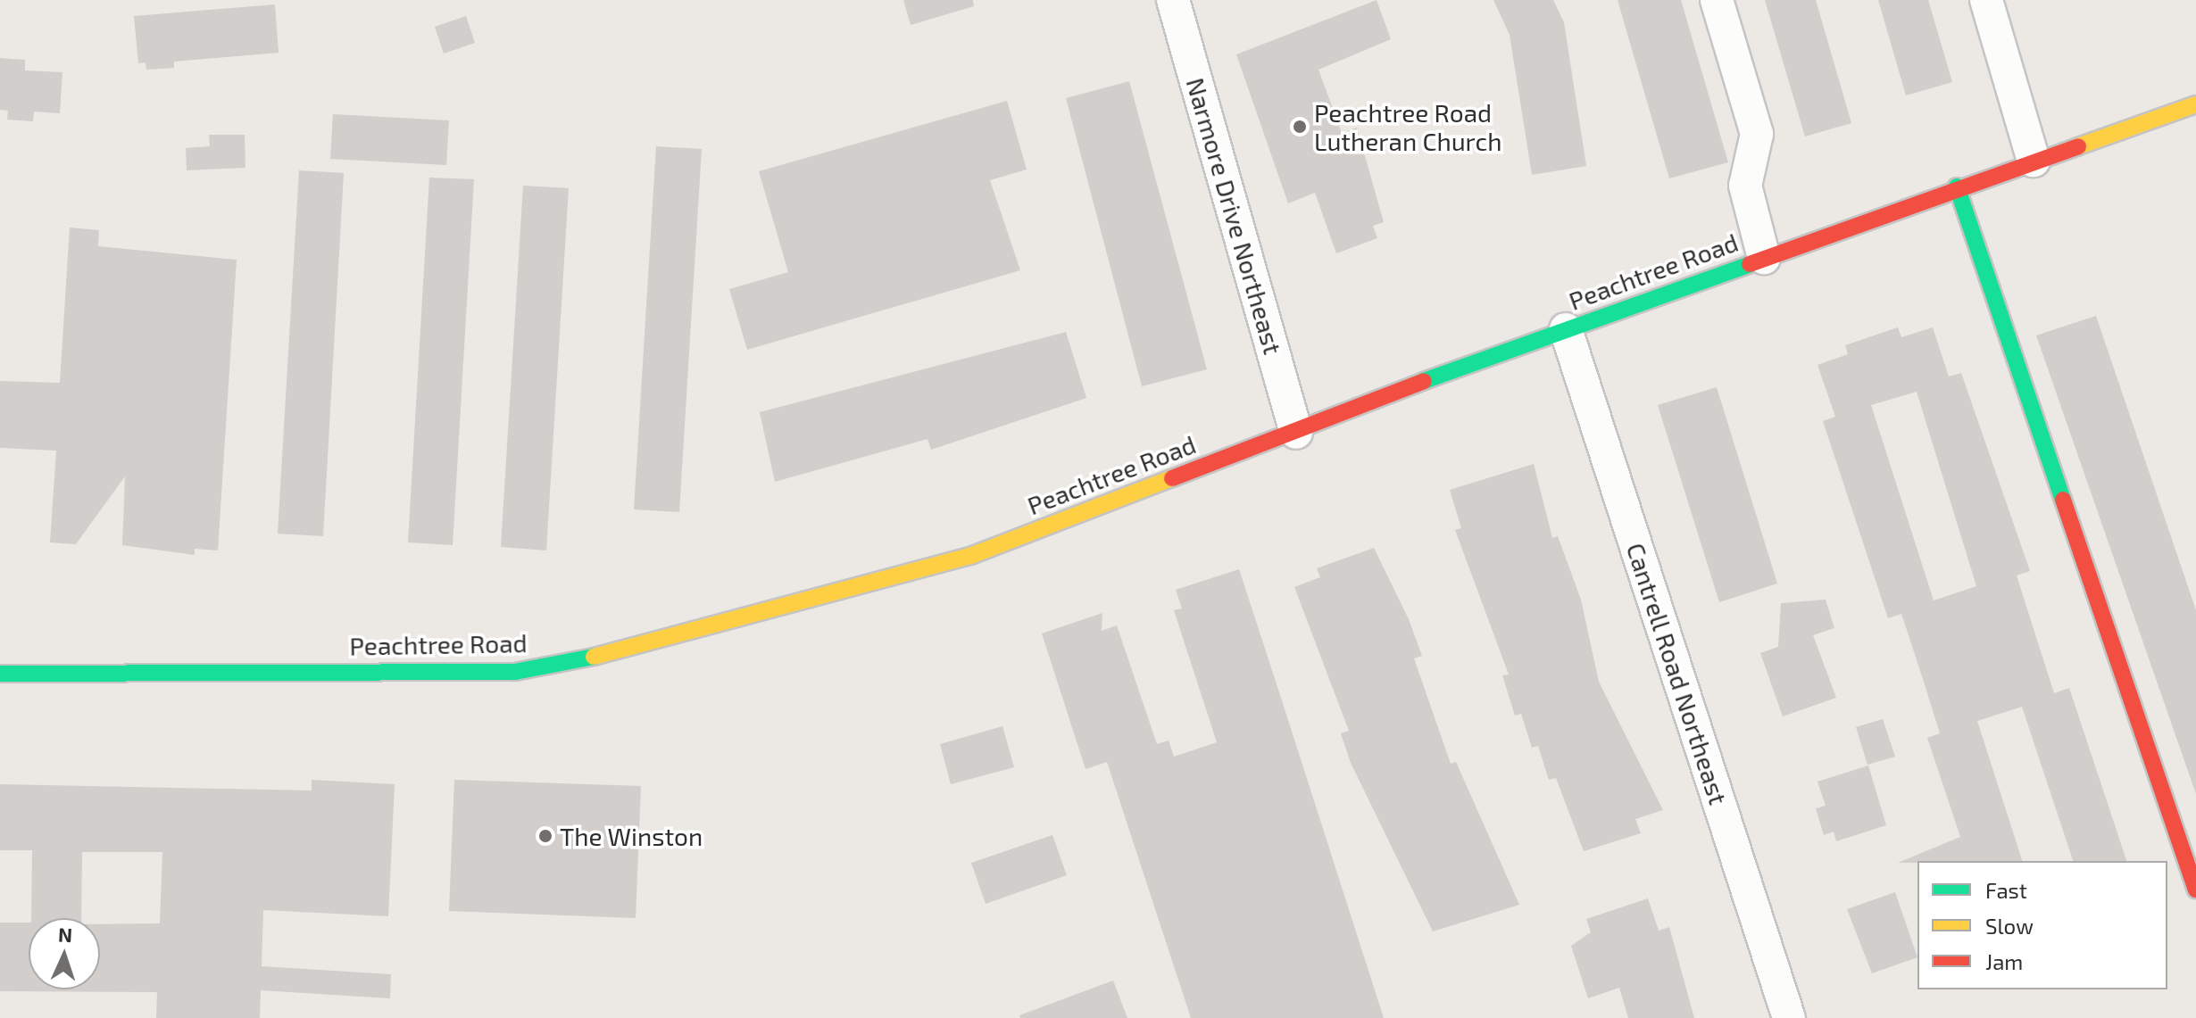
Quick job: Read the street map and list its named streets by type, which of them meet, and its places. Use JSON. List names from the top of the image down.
{
  "streets": {
    "main road": ["Peachtree Road"],
    "street": ["Narmore Drive Northeast", "Cantrell Road Northeast"]
  },
  "crossings": [
    ["Narmore Drive Northeast", "Peachtree Road"],
    ["Peachtree Road", "Cantrell Road Northeast"]
  ],
  "places": ["Peachtree Road Lutheran Church", "The Winston"],
  "legend": ["Fast", "Slow", "Jam"],
  "north": "top"
}
